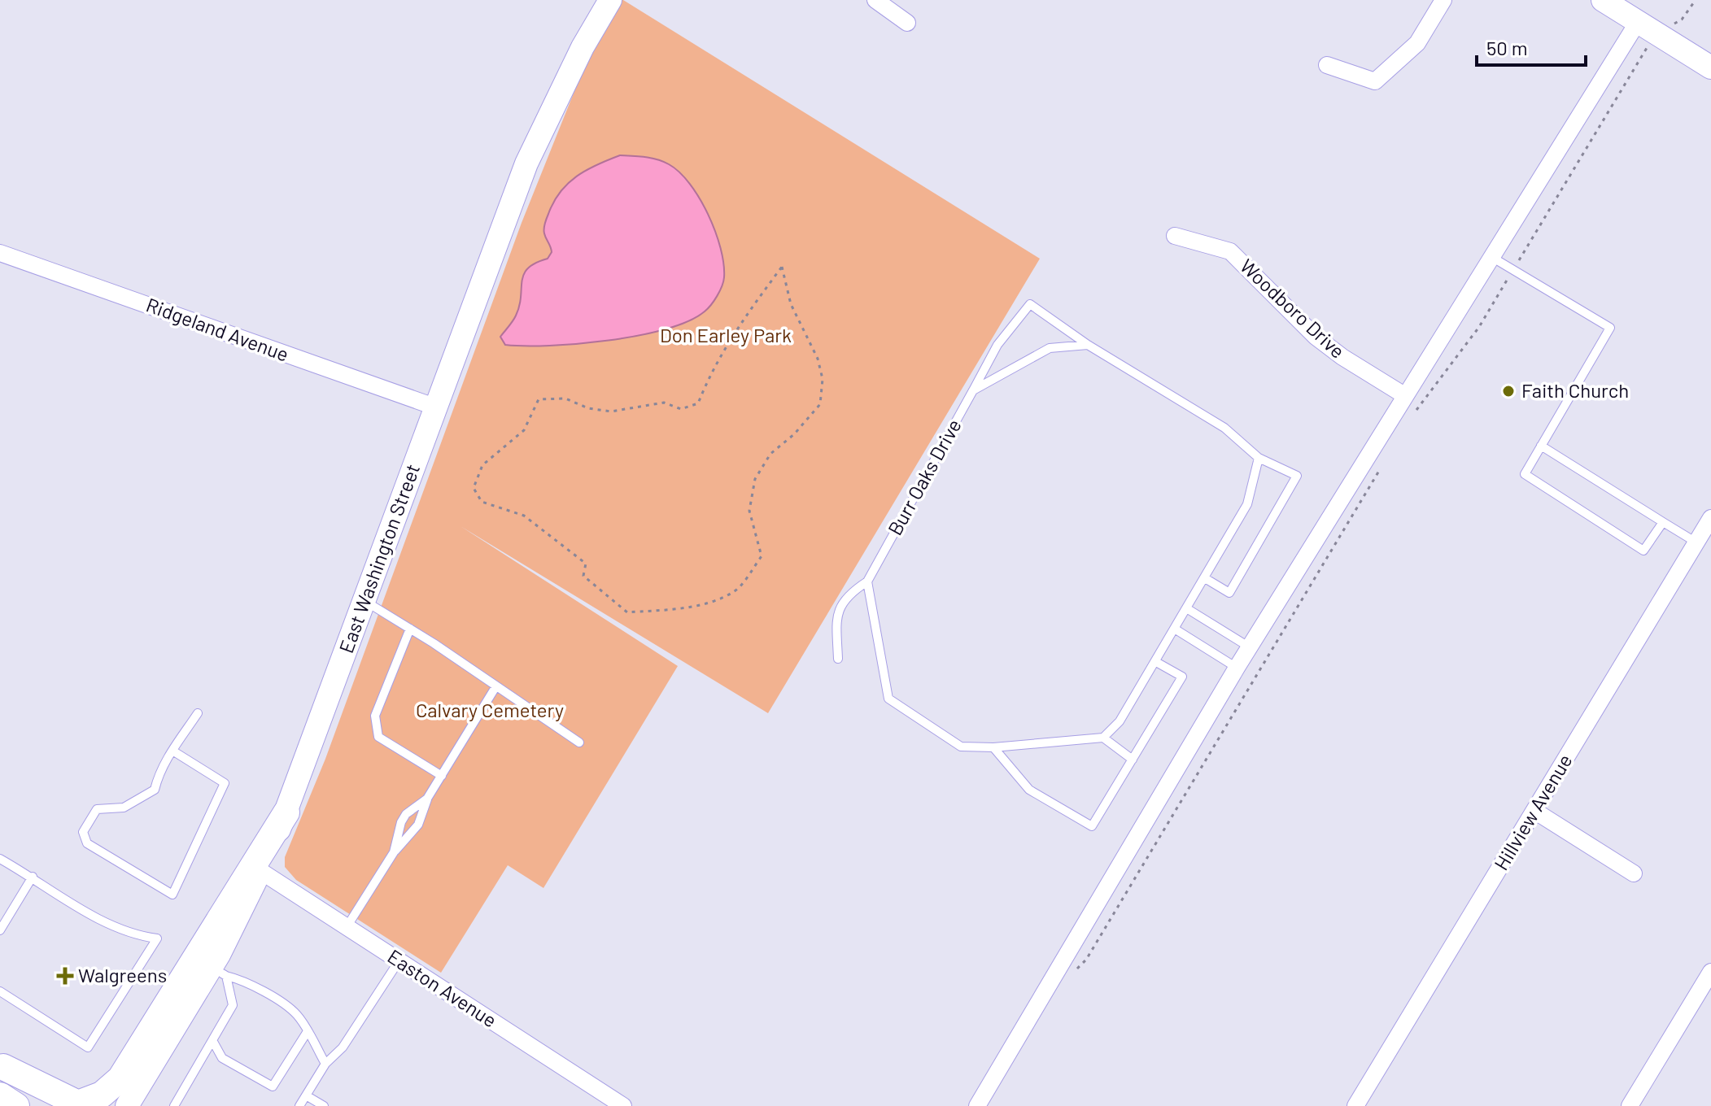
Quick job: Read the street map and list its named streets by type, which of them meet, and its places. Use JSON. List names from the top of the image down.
{
  "streets": {
    "main road": ["East Washington Street"],
    "street": [
      "Woodboro Drive",
      "Ridgeland Avenue",
      "Hillview Avenue",
      "Easton Avenue"
    ],
    "lane": ["Burr Oaks Drive"]
  },
  "crossings": [
    ["Ridgeland Avenue", "East Washington Street"],
    ["East Washington Street", "Easton Avenue"]
  ],
  "parks": ["Don Earley Park", "Calvary Cemetery"],
  "places": {
    "other": ["Faith Church"],
    "health": ["Walgreens"]
  },
  "scale_bar": "50 m"
}
